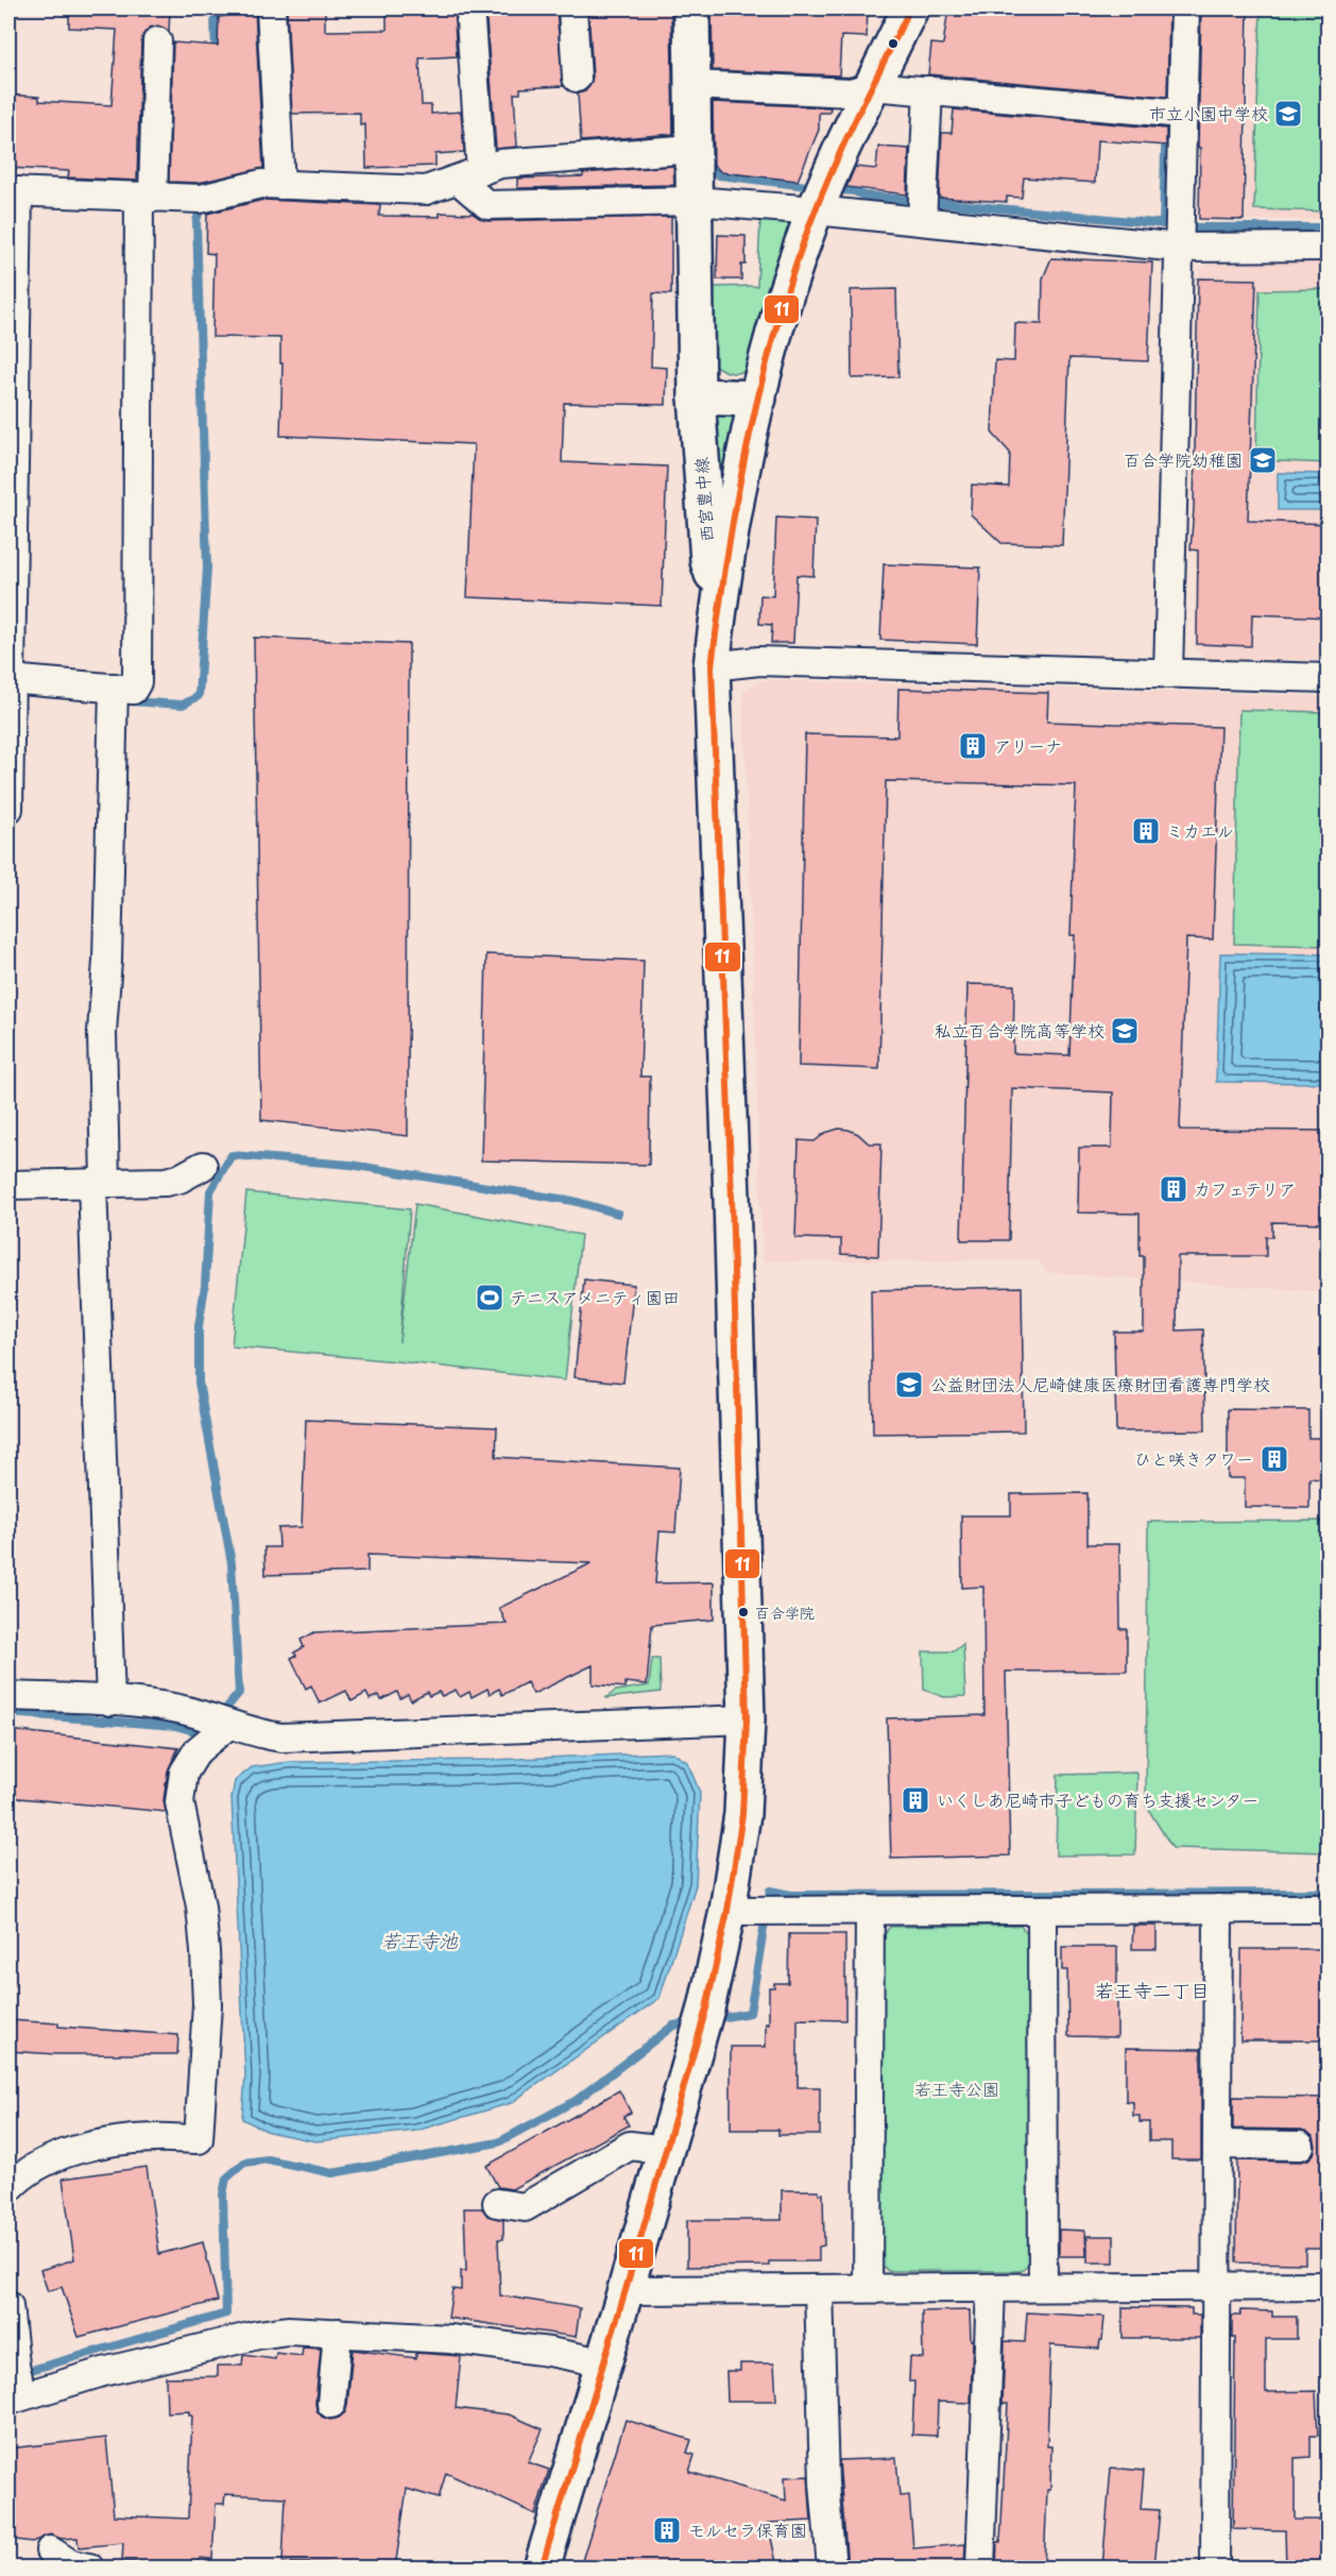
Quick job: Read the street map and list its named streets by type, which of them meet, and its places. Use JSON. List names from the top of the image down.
{
  "streets": {
    "main road": ["西宮豊中線"]
  },
  "districts": ["若王寺二丁目"],
  "water": ["若王寺池"],
  "parks": ["若王寺公園"],
  "places": {
    "school or university": [
      "市立小園中学校",
      "百合学院幼稚園",
      "私立百合学院高等学校",
      "公益財団法人尼崎健康医療財団看護専門学校"
    ],
    "building": [
      "アリーナ",
      "ミカエル",
      "カフェテリア",
      "ひと咲きタワー",
      "いくしあ尼崎市子どもの育ち支援センター",
      "モルセラ保育園"
    ],
    "sports": ["テニスアメニティ園田"],
    "other": ["百合学院"]
  },
  "lines": ["transit line 11"]
}
